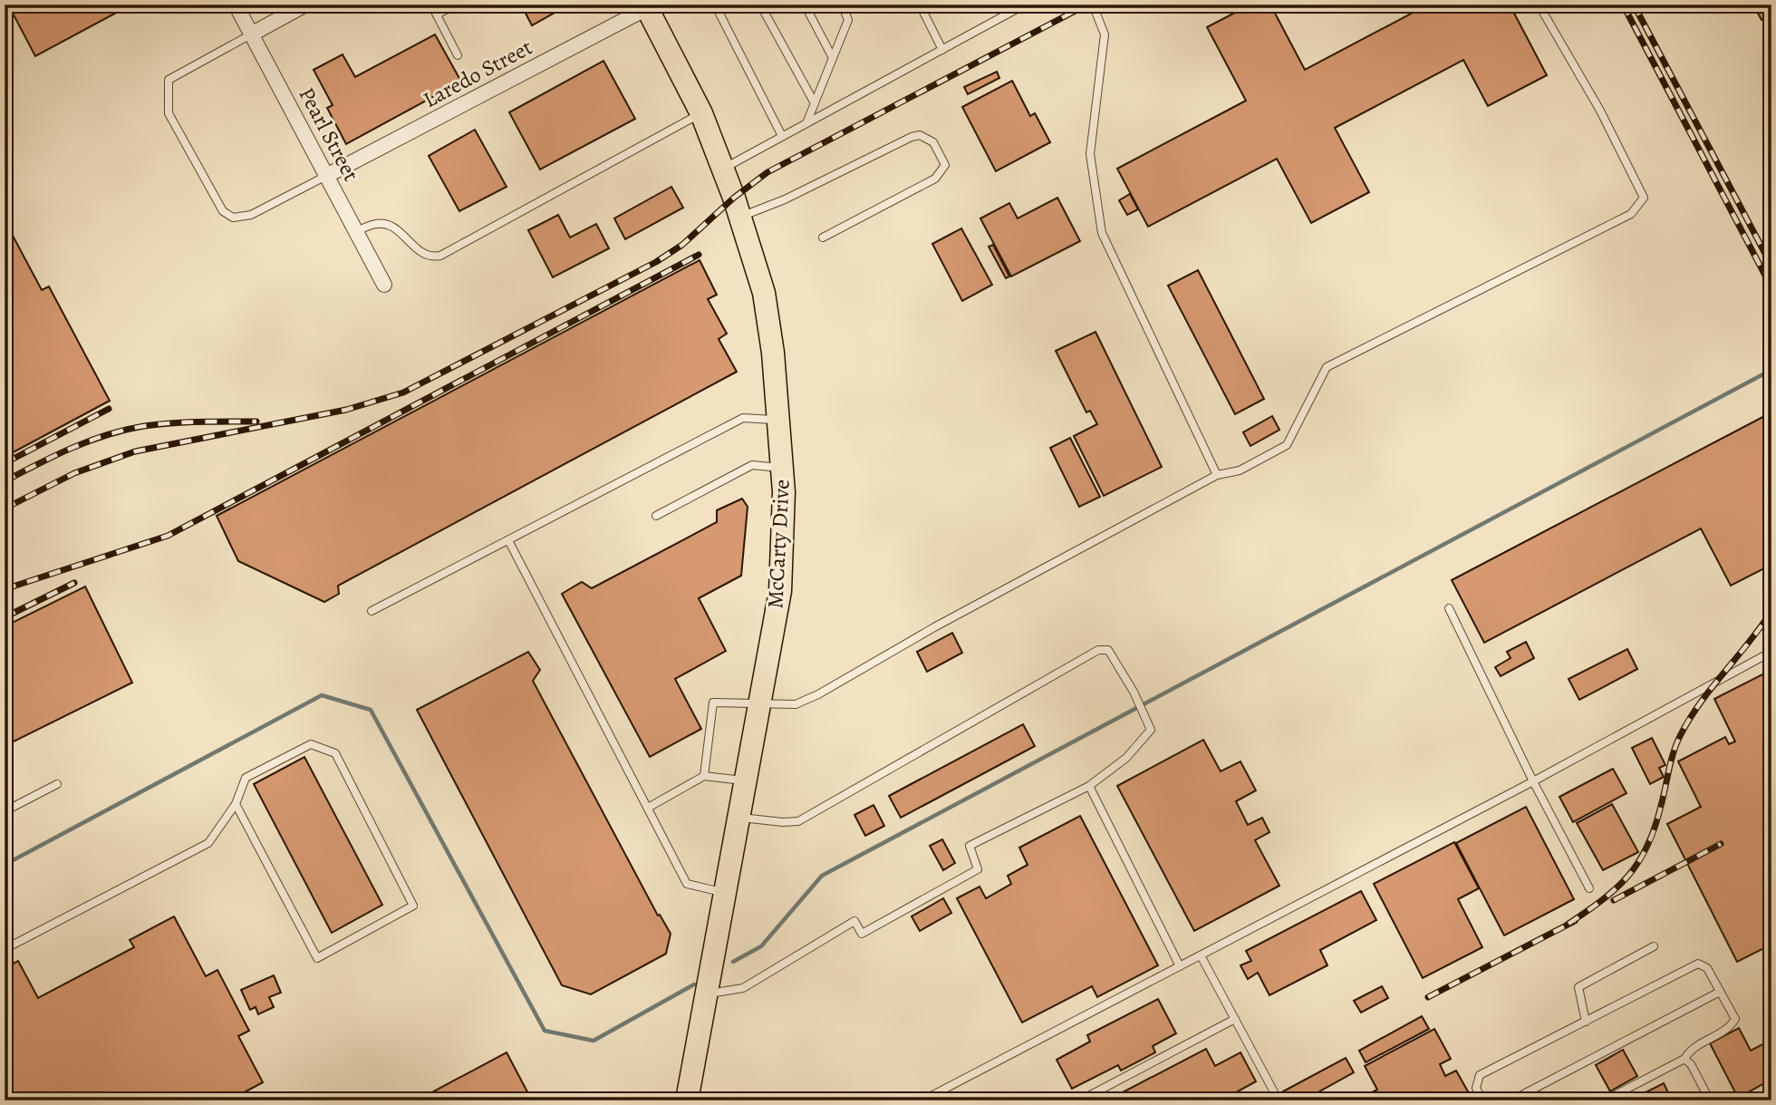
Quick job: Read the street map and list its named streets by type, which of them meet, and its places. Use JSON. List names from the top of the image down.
{
  "streets": {
    "main road": ["McCarty Drive"],
    "street": ["Laredo Street", "Pearl Street"]
  },
  "crossings": [
    ["Laredo Street", "Pearl Street"],
    ["Laredo Street", "McCarty Drive"]
  ]
}
